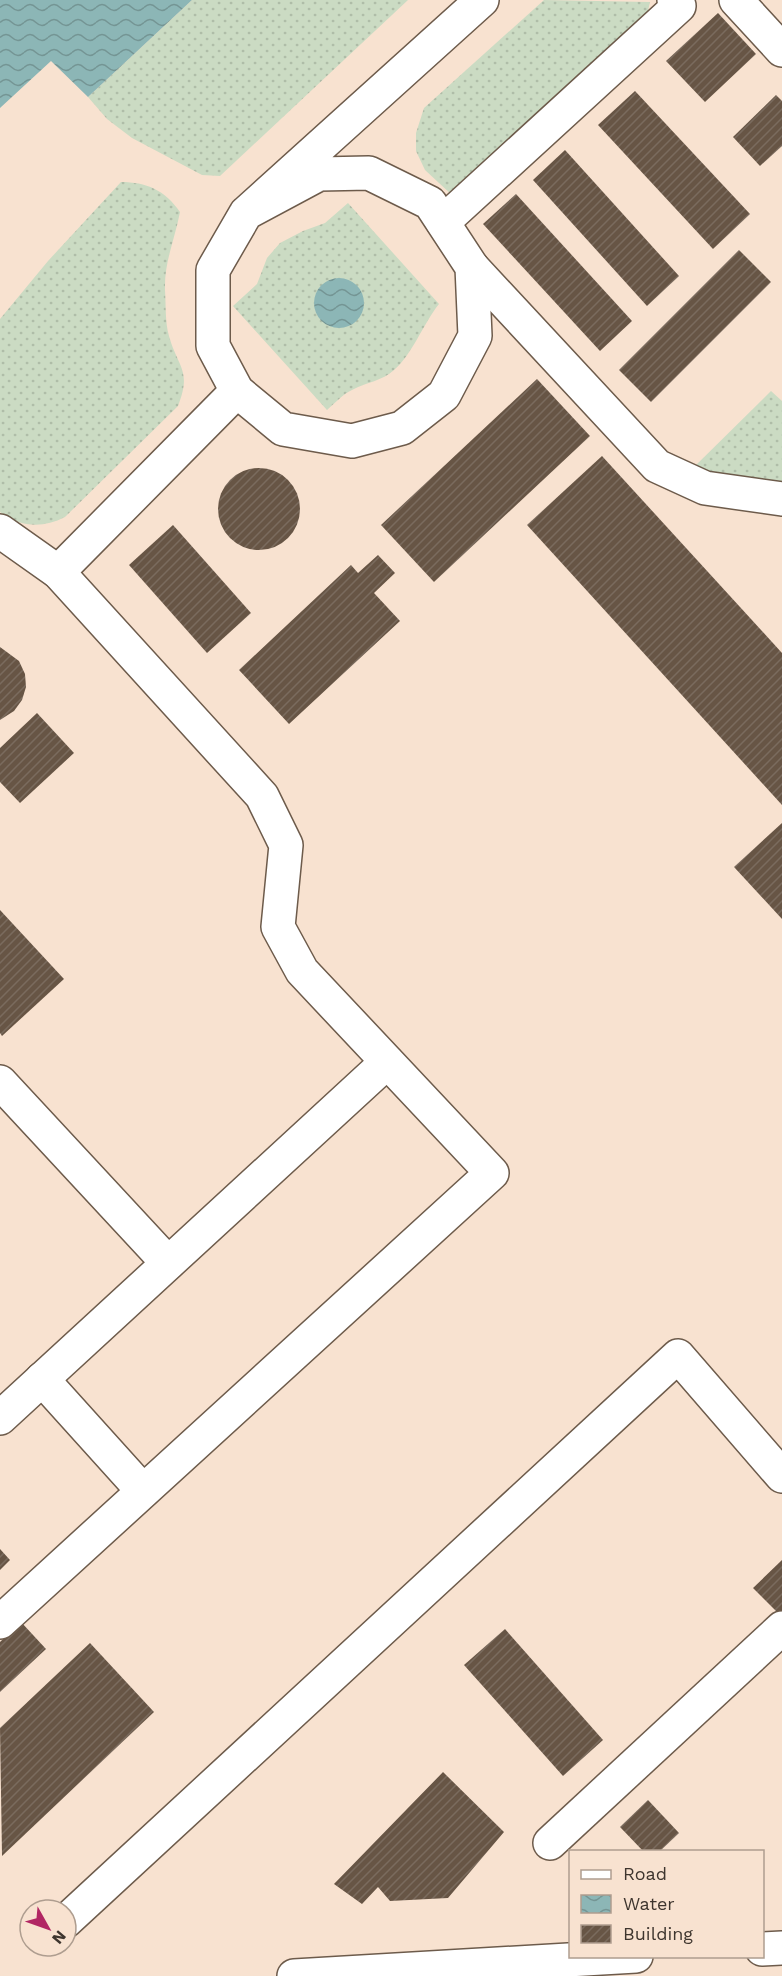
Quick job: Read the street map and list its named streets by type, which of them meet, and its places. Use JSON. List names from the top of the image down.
{
  "legend": ["Road", "Water", "Building"],
  "north": "bottom right"
}
